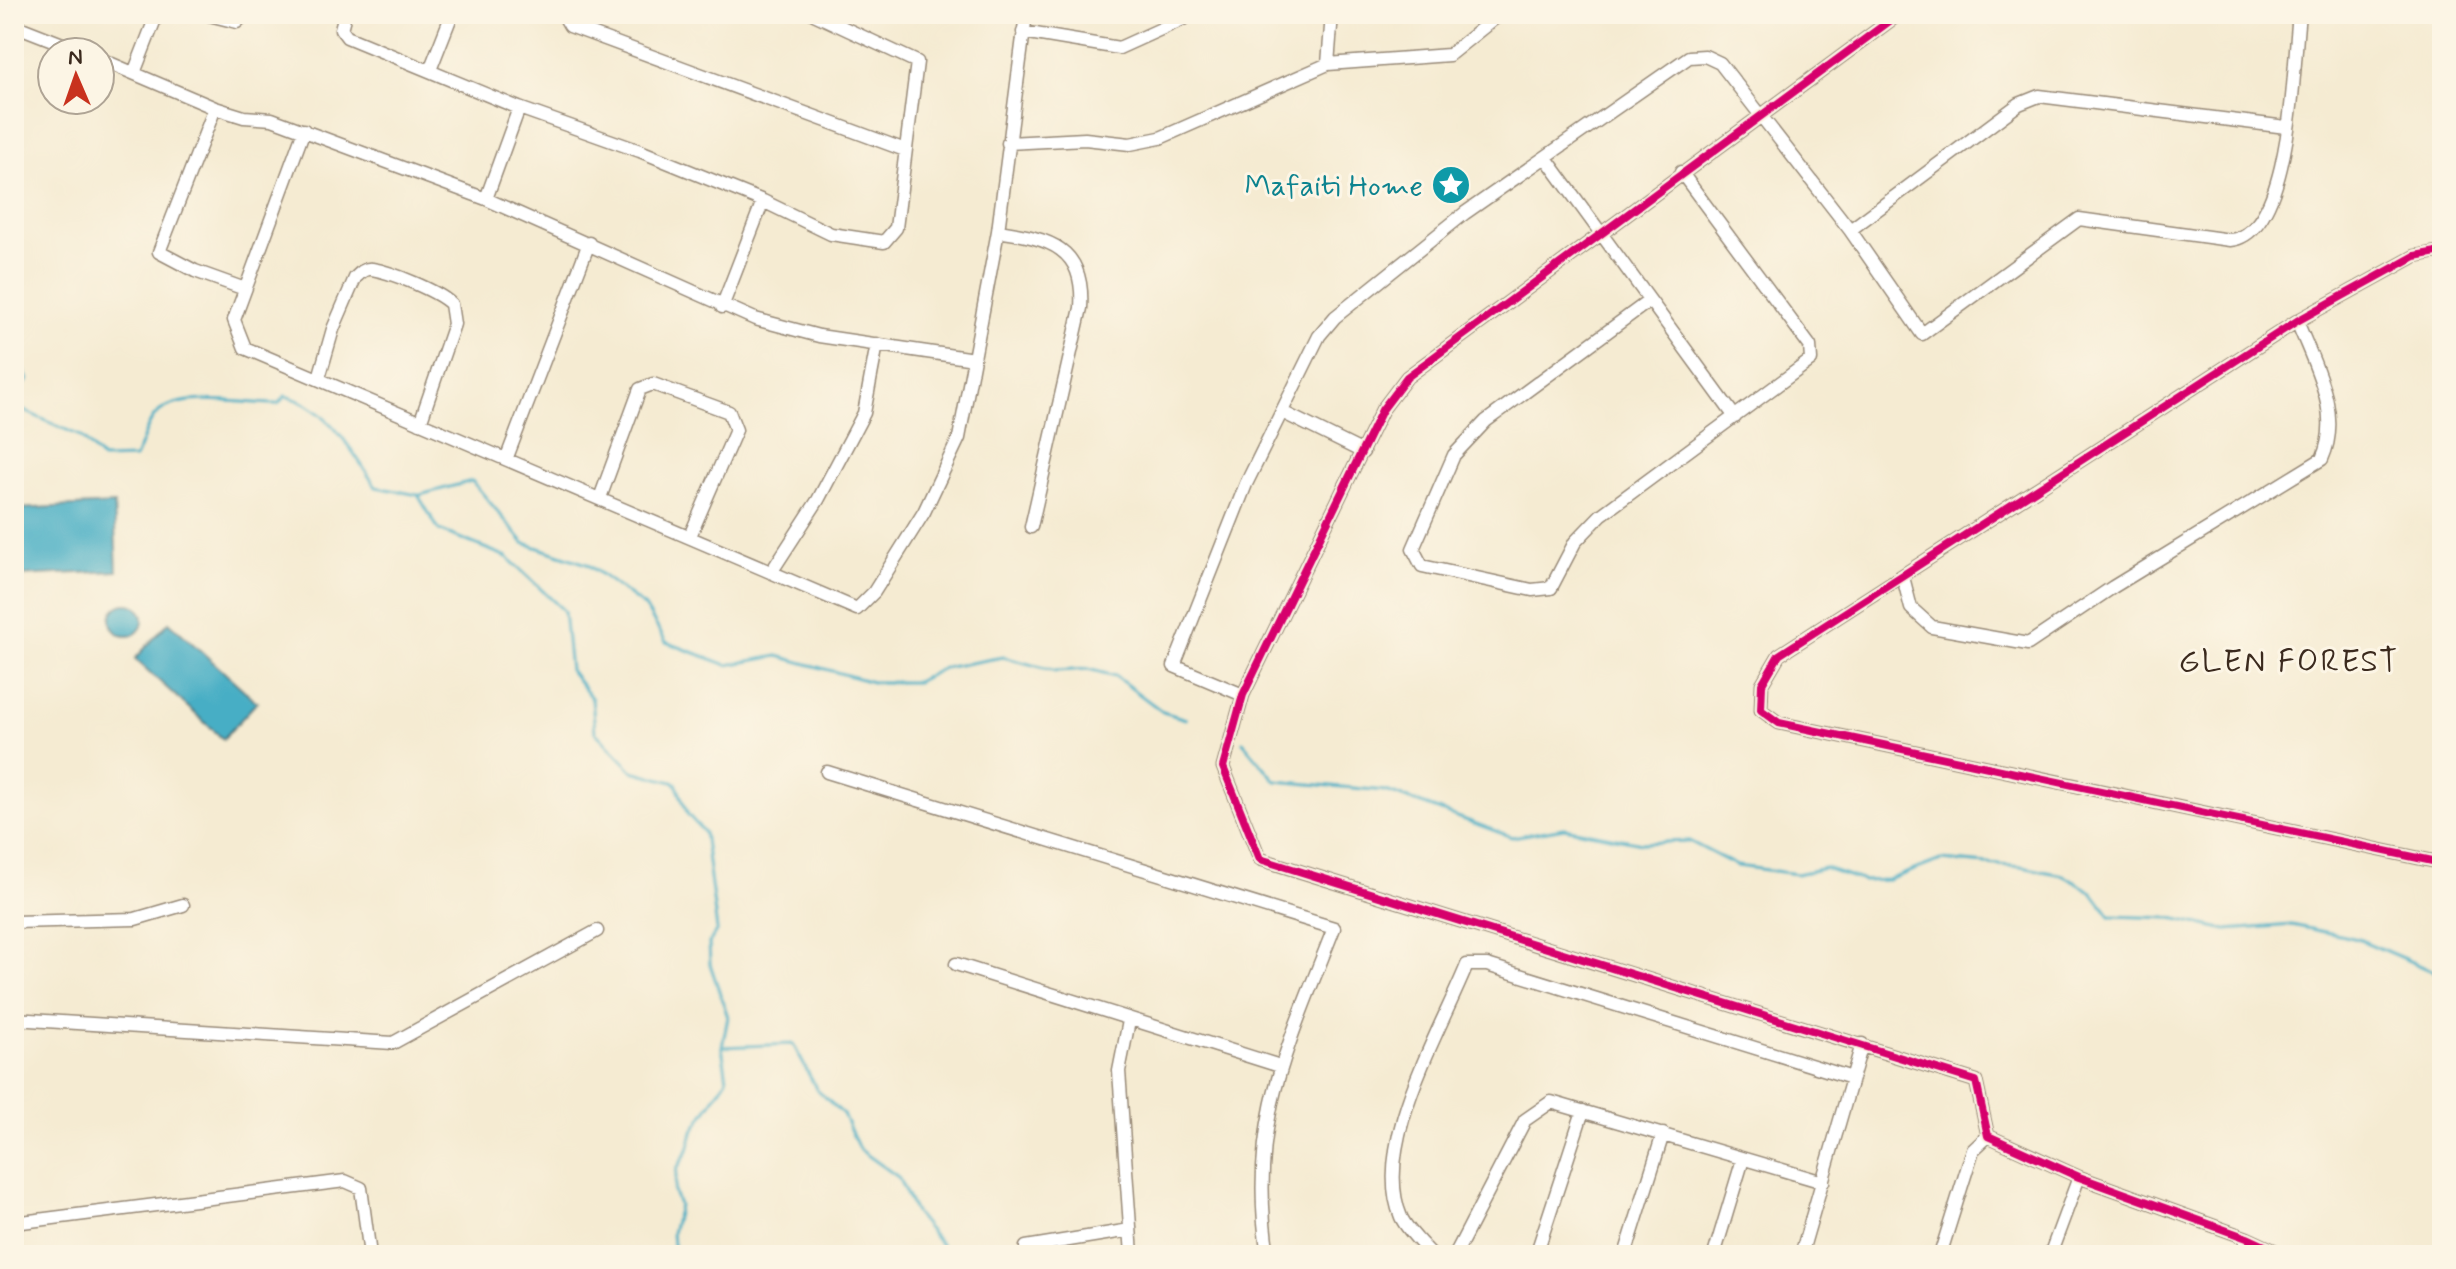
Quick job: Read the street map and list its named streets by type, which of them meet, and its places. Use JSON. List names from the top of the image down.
{
  "districts": ["GLEN FOREST"],
  "places": {
    "place": ["Mafaiti Home"]
  },
  "north": "top"
}
